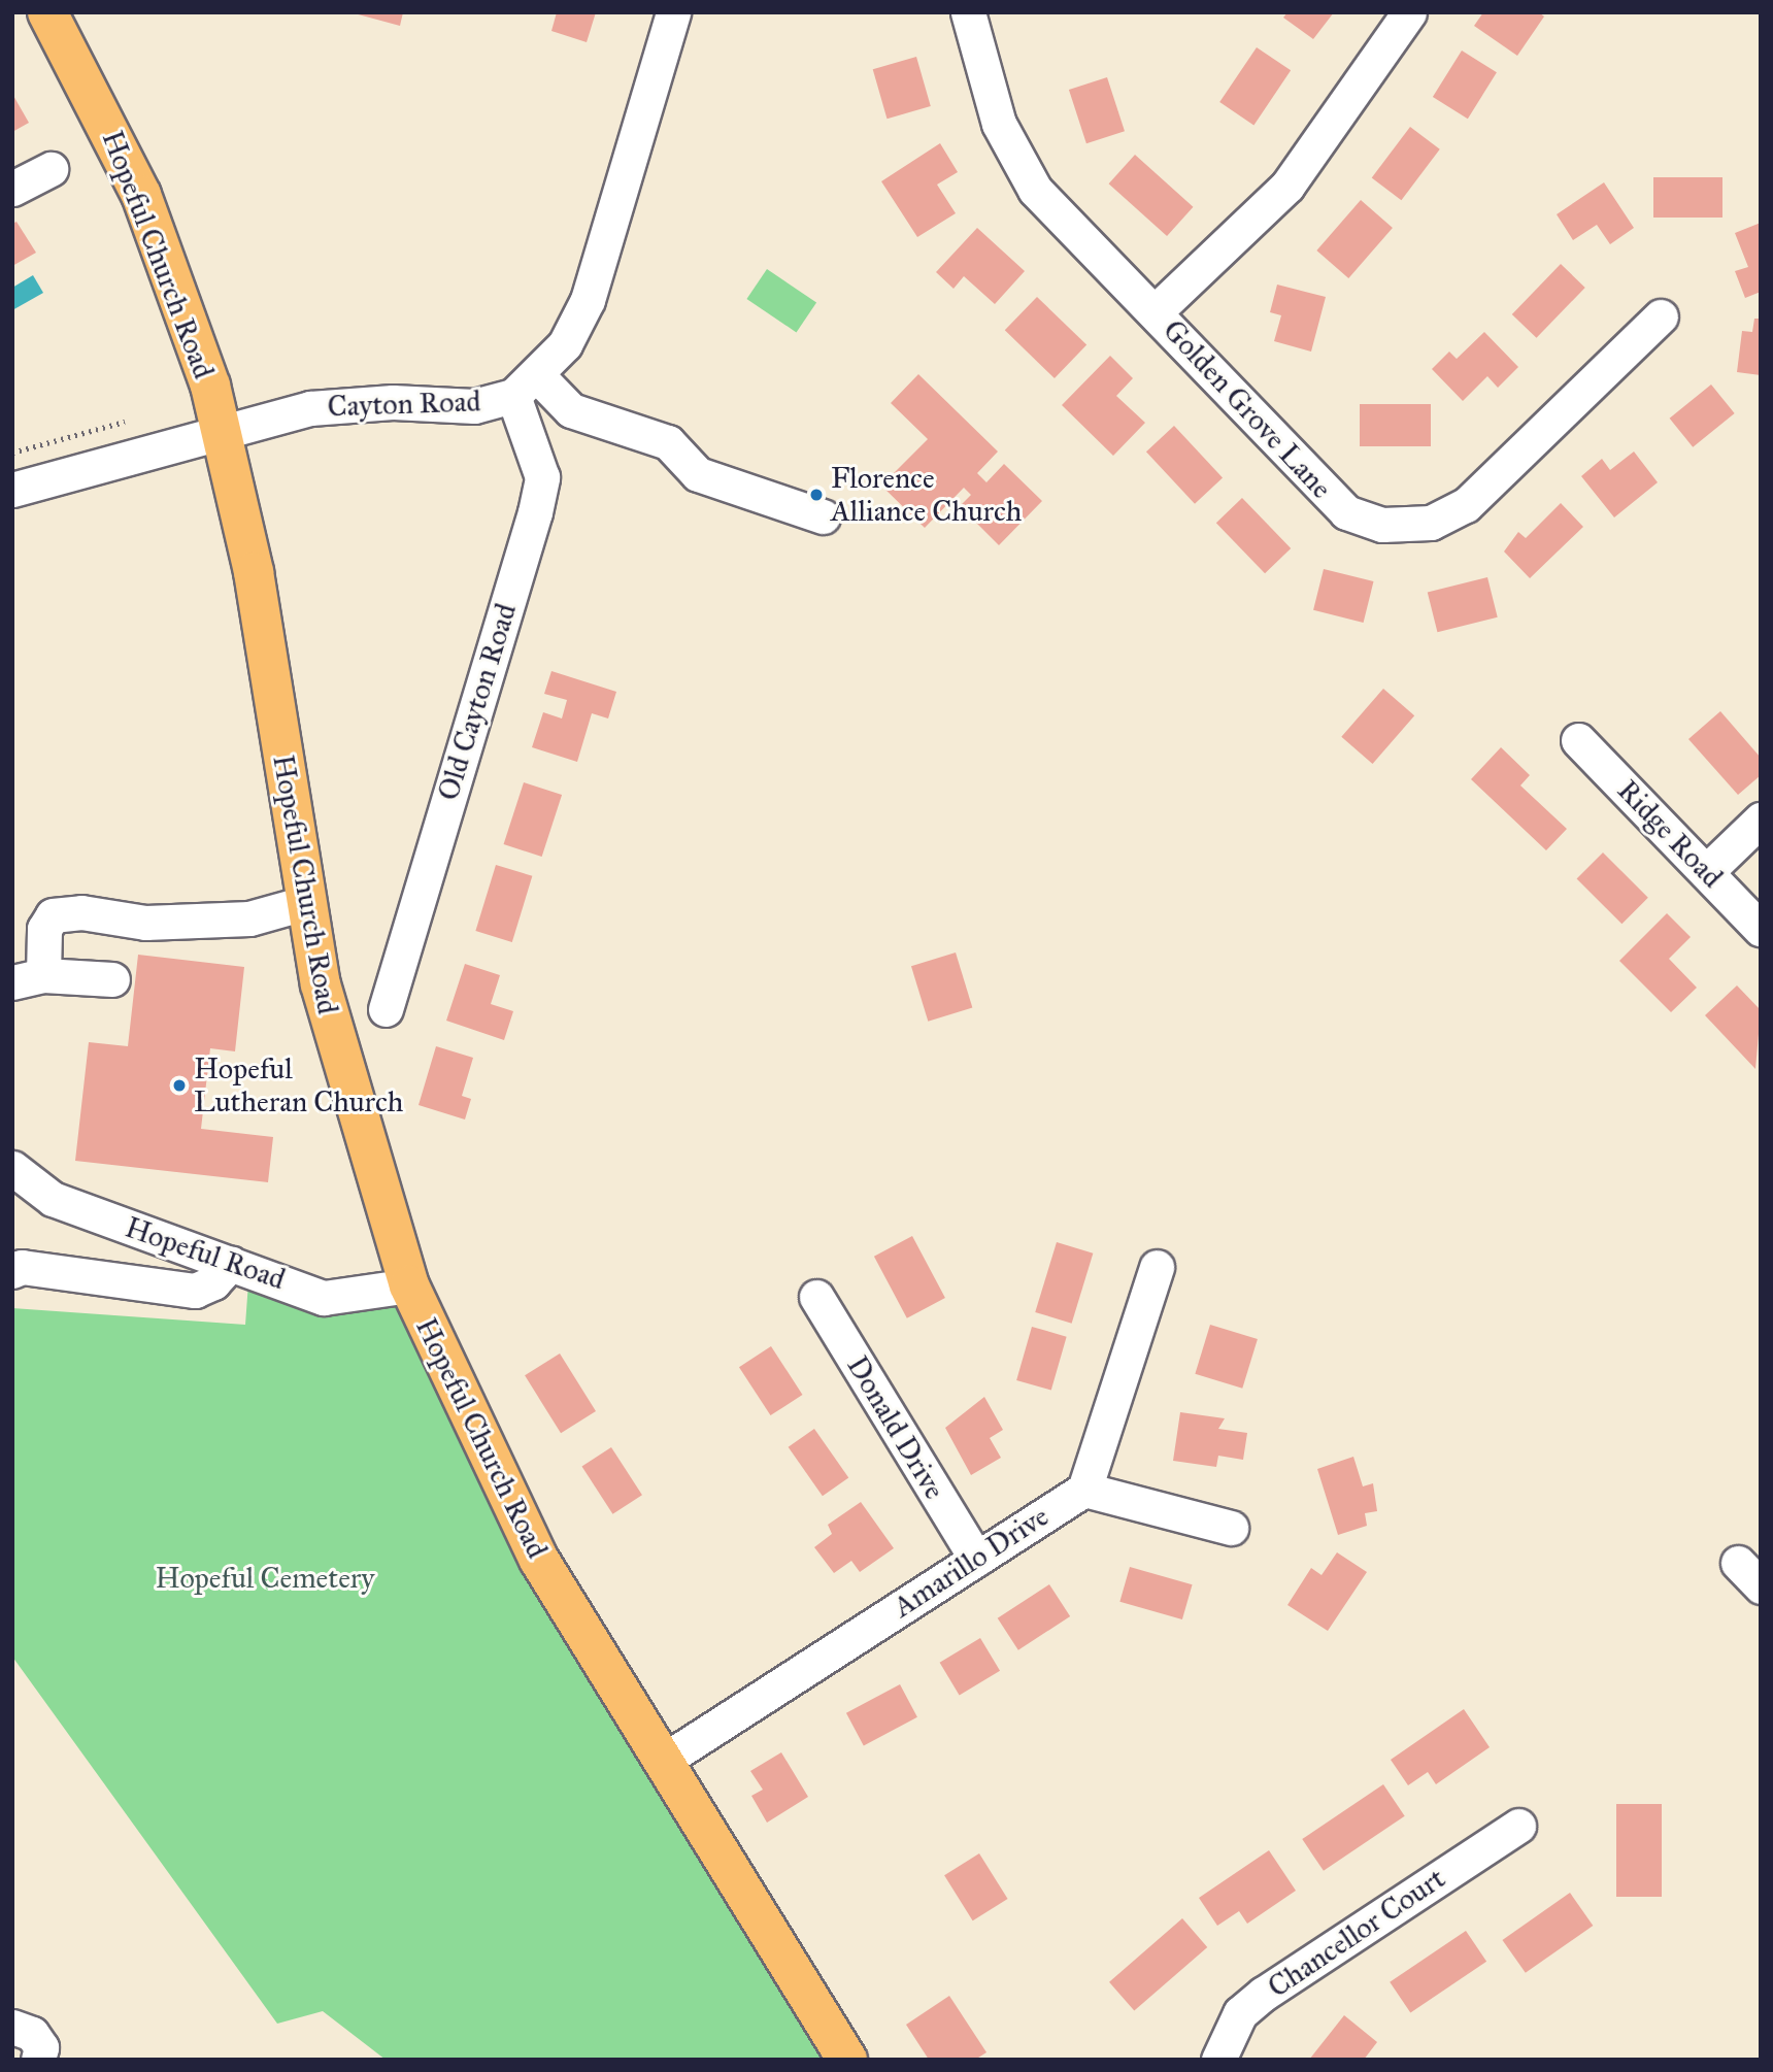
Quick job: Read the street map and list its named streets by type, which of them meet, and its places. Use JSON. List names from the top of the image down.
{
  "streets": {
    "main road": ["Hopeful Church Road"],
    "street": [
      "Cayton Road",
      "Golden Grove Lane",
      "Old Cayton Road",
      "Ridge Road",
      "Hopeful Road",
      "Donald Drive",
      "Amarillo Drive",
      "Chancellor Court"
    ]
  },
  "crossings": [
    ["Hopeful Church Road", "Cayton Road"],
    ["Hopeful Church Road", "Hopeful Road"],
    ["Hopeful Church Road", "Amarillo Drive"],
    ["Cayton Road", "Old Cayton Road"],
    ["Donald Drive", "Amarillo Drive"]
  ],
  "parks": ["Hopeful Cemetery"],
  "places": ["Florence Alliance Church", "Hopeful Lutheran Church"]
}
